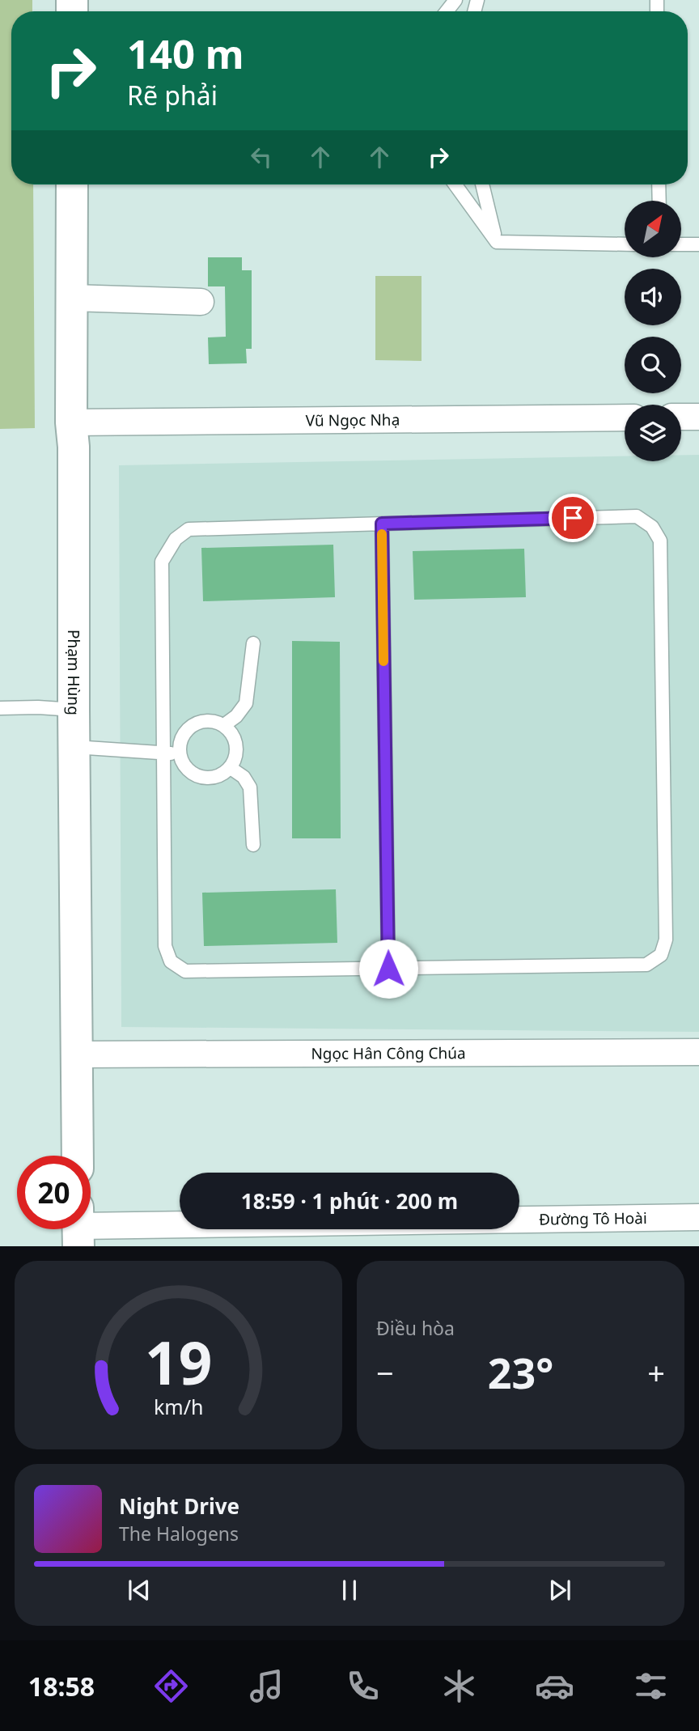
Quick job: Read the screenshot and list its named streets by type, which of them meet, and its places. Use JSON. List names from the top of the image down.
{
  "streets": {
    "street": [
      "Vũ Ngọc Nhạ",
      "Phạm Hùng",
      "Ngọc Hân Công Chúa",
      "Đường Tô Hoài"
    ]
  },
  "crossings": [
    ["Vũ Ngọc Nhạ", "Phạm Hùng"],
    ["Phạm Hùng", "Ngọc Hân Công Chúa"]
  ],
  "north": "top right",
  "page": {
    "turn": ["140 m", "Rẽ phải"],
    "limit": "20",
    "trip": "18:59 · 1 phút · 200 m",
    "tile": "Điều hòa",
    "heat": ["−", "23°", "+"],
    "song": ["Night Drive", "The Halogens"],
    "tabs": "18:58",
    "gauge": ["19", "km/h"]
  }
}
